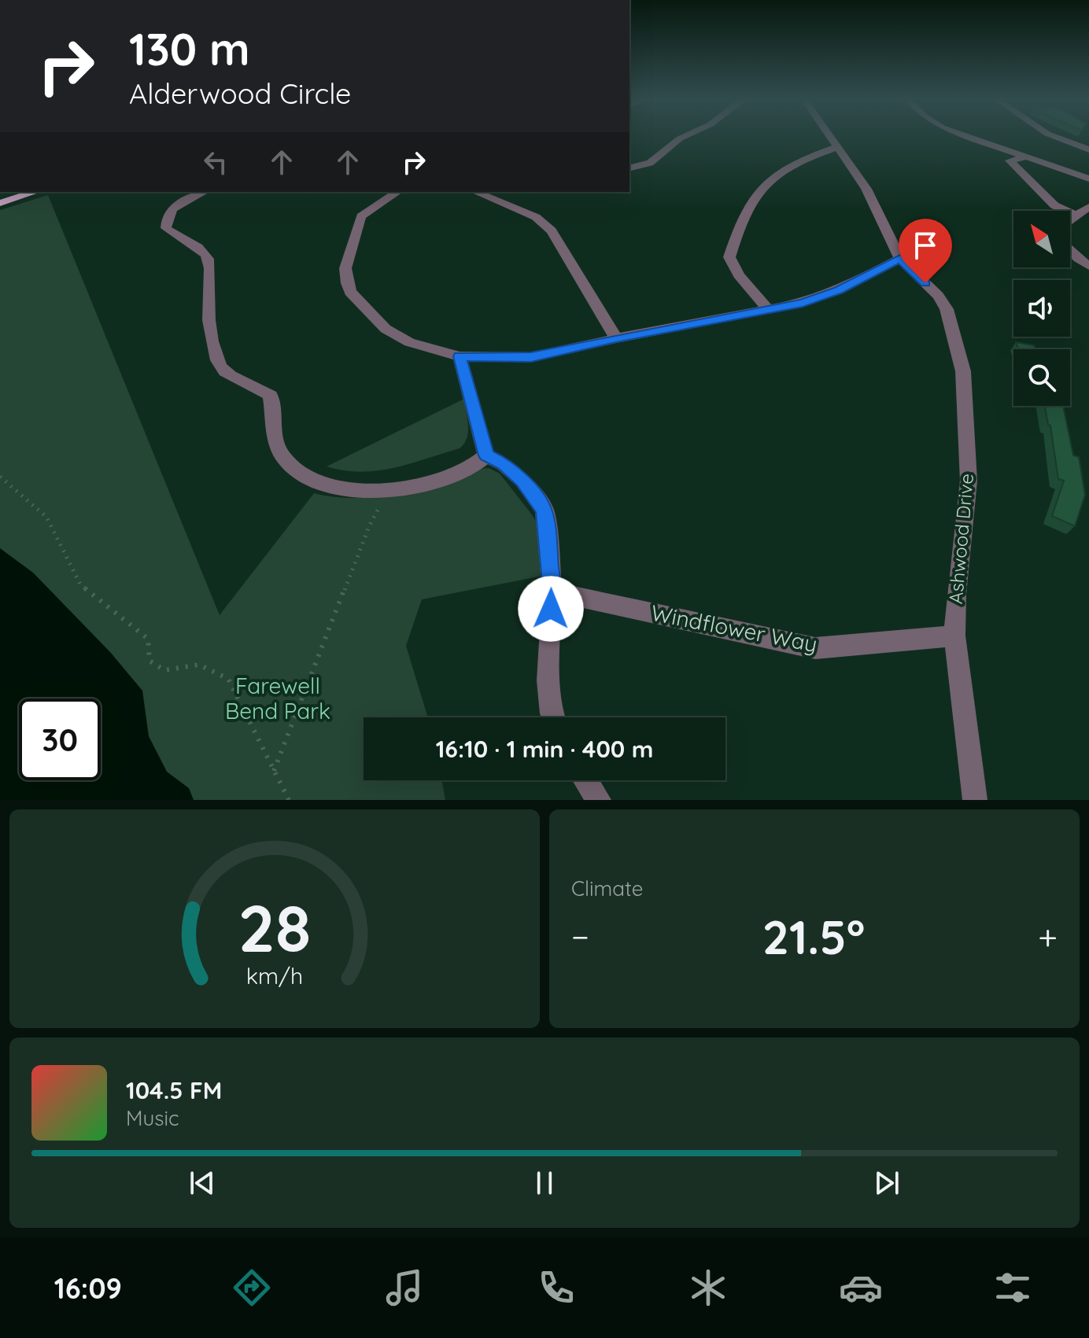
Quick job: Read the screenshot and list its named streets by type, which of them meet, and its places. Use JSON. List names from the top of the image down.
{
  "streets": {
    "street": ["Ashwood Drive", "Windflower Way"]
  },
  "crossings": [
    ["Ashwood Drive", "Windflower Way"]
  ],
  "parks": ["Farewell Bend Park"],
  "north": "top left",
  "page": {
    "turn": ["130 m", "Alderwood Circle"],
    "limit": "30",
    "trip": "16:10 · 1 min · 400 m",
    "tile": "Climate",
    "heat": ["−", "21.5°", "+"],
    "song": ["104.5 FM", "Music"],
    "tabs": "16:09",
    "gauge": ["28", "km/h"]
  }
}
